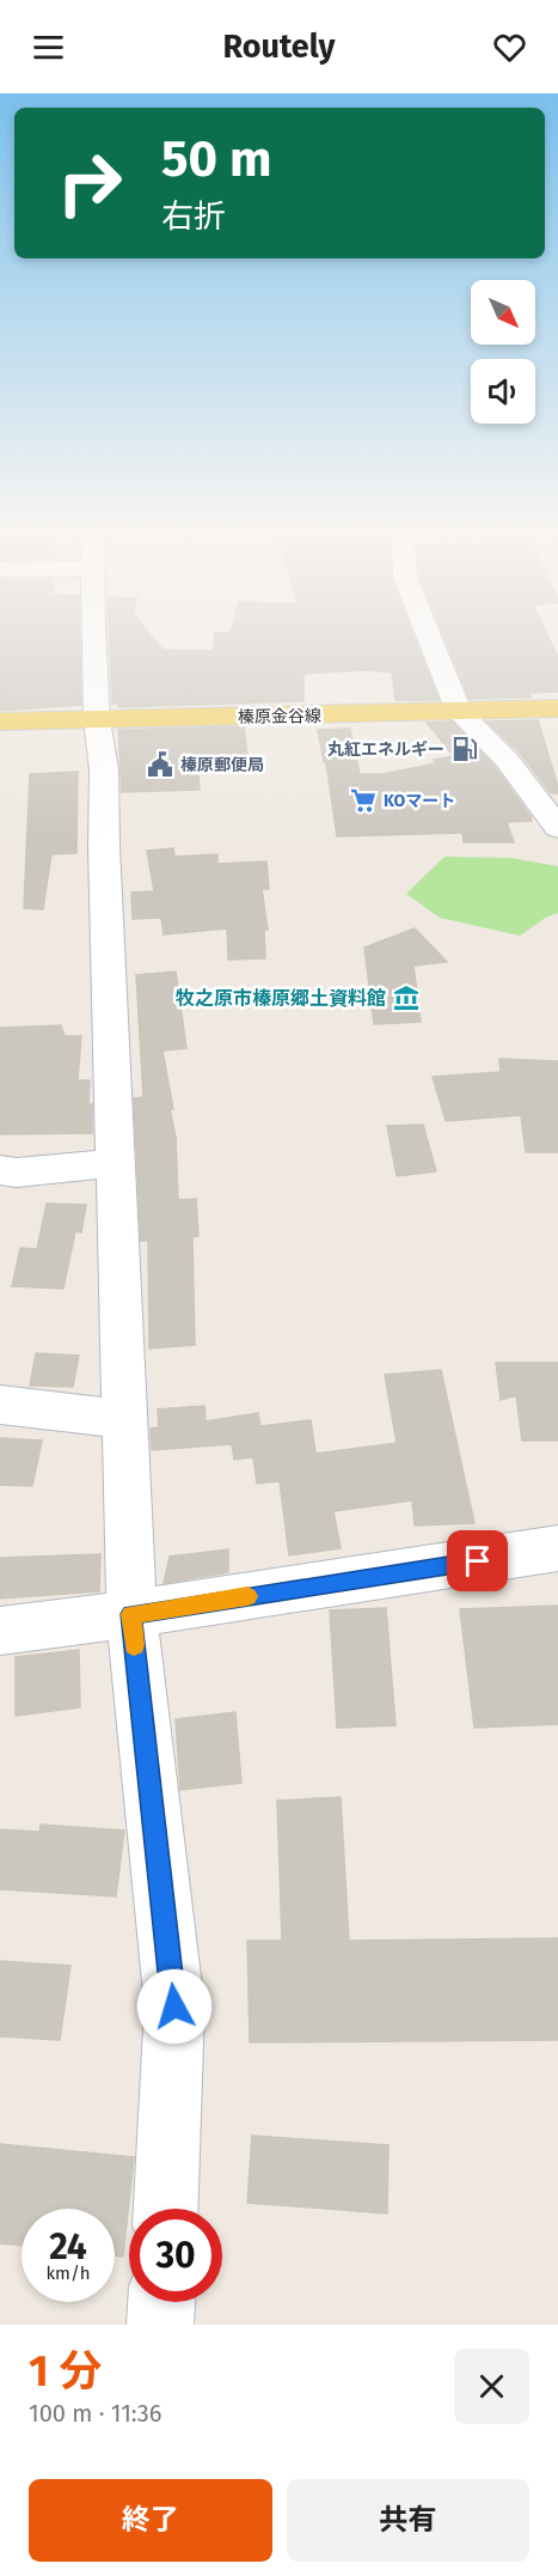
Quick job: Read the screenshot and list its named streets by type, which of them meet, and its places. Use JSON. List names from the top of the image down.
{
  "streets": {
    "main road": ["榛原金谷線"]
  },
  "places": {
    "fuel station": ["丸紅エネルギー"],
    "public building": ["榛原郵便局"],
    "supermarket": ["KOマート"],
    "museum": ["牧之原市榛原郷土資料館"]
  },
  "north": "bottom right",
  "page": {
    "header": "Routely",
    "turn": ["50 m", "右折"],
    "speed": "24 km/h",
    "limit": "30",
    "heading": ["1 分", "100 m · 11:36"],
    "buttons": ["終了", "共有"]
  }
}
